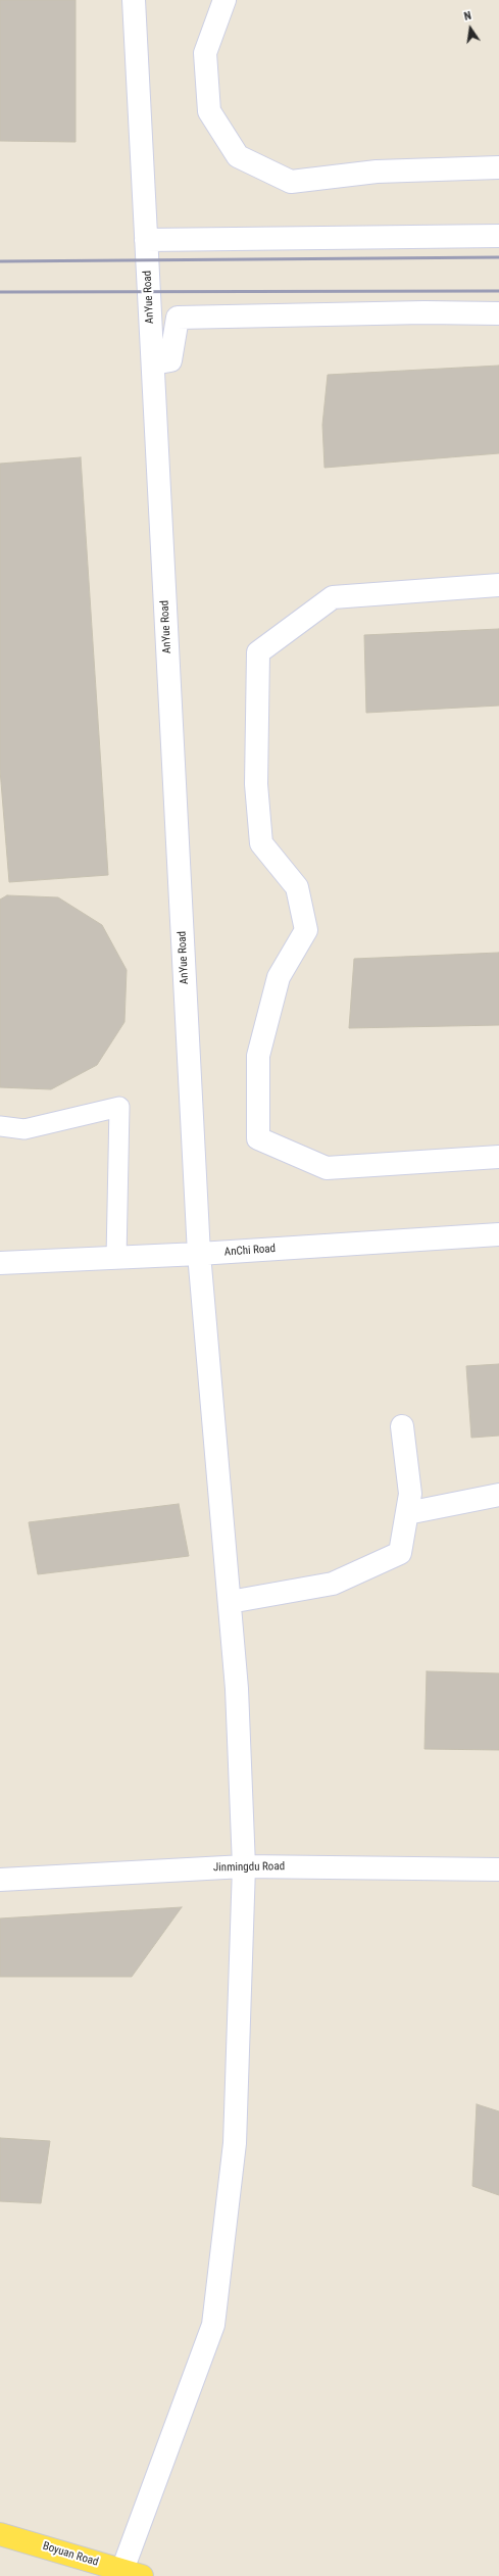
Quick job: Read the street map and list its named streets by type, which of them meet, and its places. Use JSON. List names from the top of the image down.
{
  "streets": {
    "main road": ["Boyuan Road"],
    "street": ["AnYue Road", "AnChi Road", "Jinmingdu Road"]
  },
  "crossings": [
    ["AnYue Road", "AnChi Road"],
    ["AnYue Road", "Jinmingdu Road"],
    ["AnYue Road", "Boyuan Road"]
  ],
  "north": "top"
}
